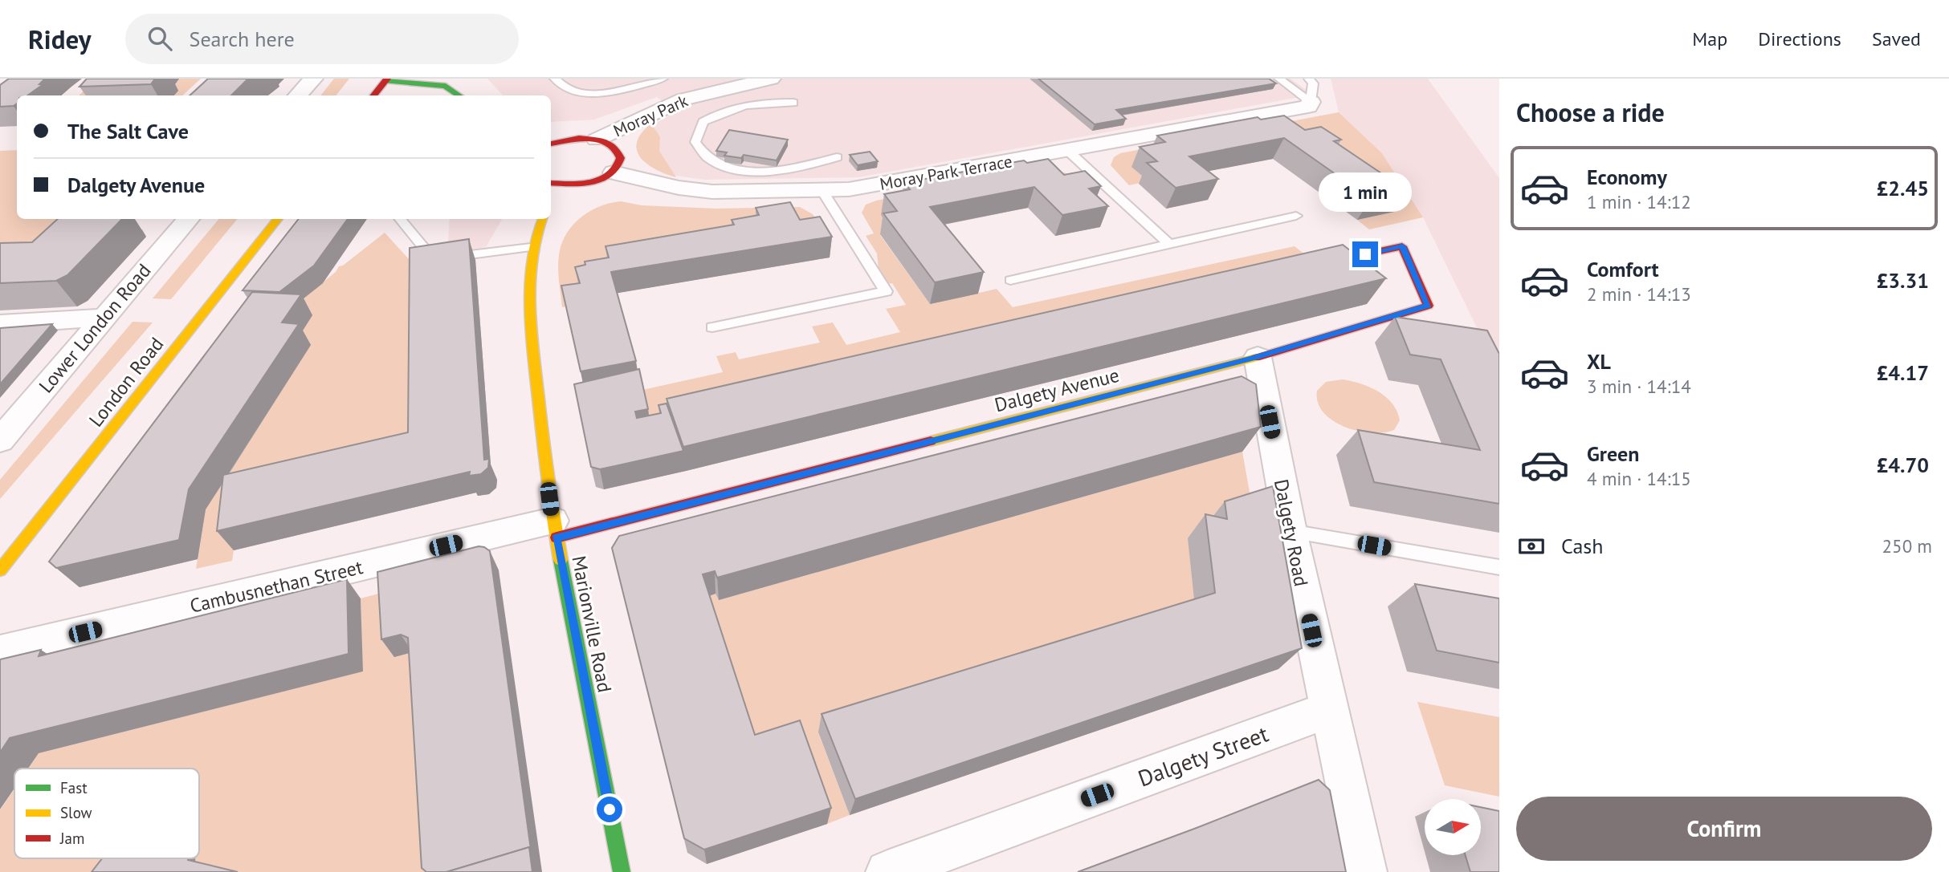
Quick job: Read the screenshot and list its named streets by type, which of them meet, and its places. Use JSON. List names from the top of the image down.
{
  "streets": {
    "street": [
      "Moray Park",
      "Moray Park Terrace",
      "Lower London Road",
      "London Road",
      "Dalgety Avenue",
      "Dalgety Road",
      "Cambusnethan Street",
      "Marionville Road",
      "Dalgety Street"
    ]
  },
  "crossings": [
    ["Dalgety Avenue", "Dalgety Road"],
    ["Dalgety Avenue", "Cambusnethan Street"],
    ["Dalgety Avenue", "Marionville Road"],
    ["Dalgety Road", "Dalgety Street"],
    ["Cambusnethan Street", "Marionville Road"]
  ],
  "legend": ["Fast", "Slow", "Jam"],
  "north": "right",
  "page": {
    "header": "Ridey",
    "search": "Search here",
    "nav": ["Map", "Directions", "Saved"],
    "heading": "Choose a ride",
    "banner": ["The Salt Cave", "Dalgety Avenue"],
    "list": [
      {
        "name": "Economy",
        "note": "1 min · 14:12",
        "value": "£2.45"
      },
      {
        "name": "Comfort",
        "note": "2 min · 14:13",
        "value": "£3.31"
      },
      {
        "name": "XL",
        "note": "3 min · 14:14",
        "value": "£4.17"
      },
      {
        "name": "Green",
        "note": "4 min · 14:15",
        "value": "£4.70"
      }
    ],
    "bubble": "1 min",
    "pay": ["Cash", "250 m"],
    "buttons": "Confirm"
  }
}
